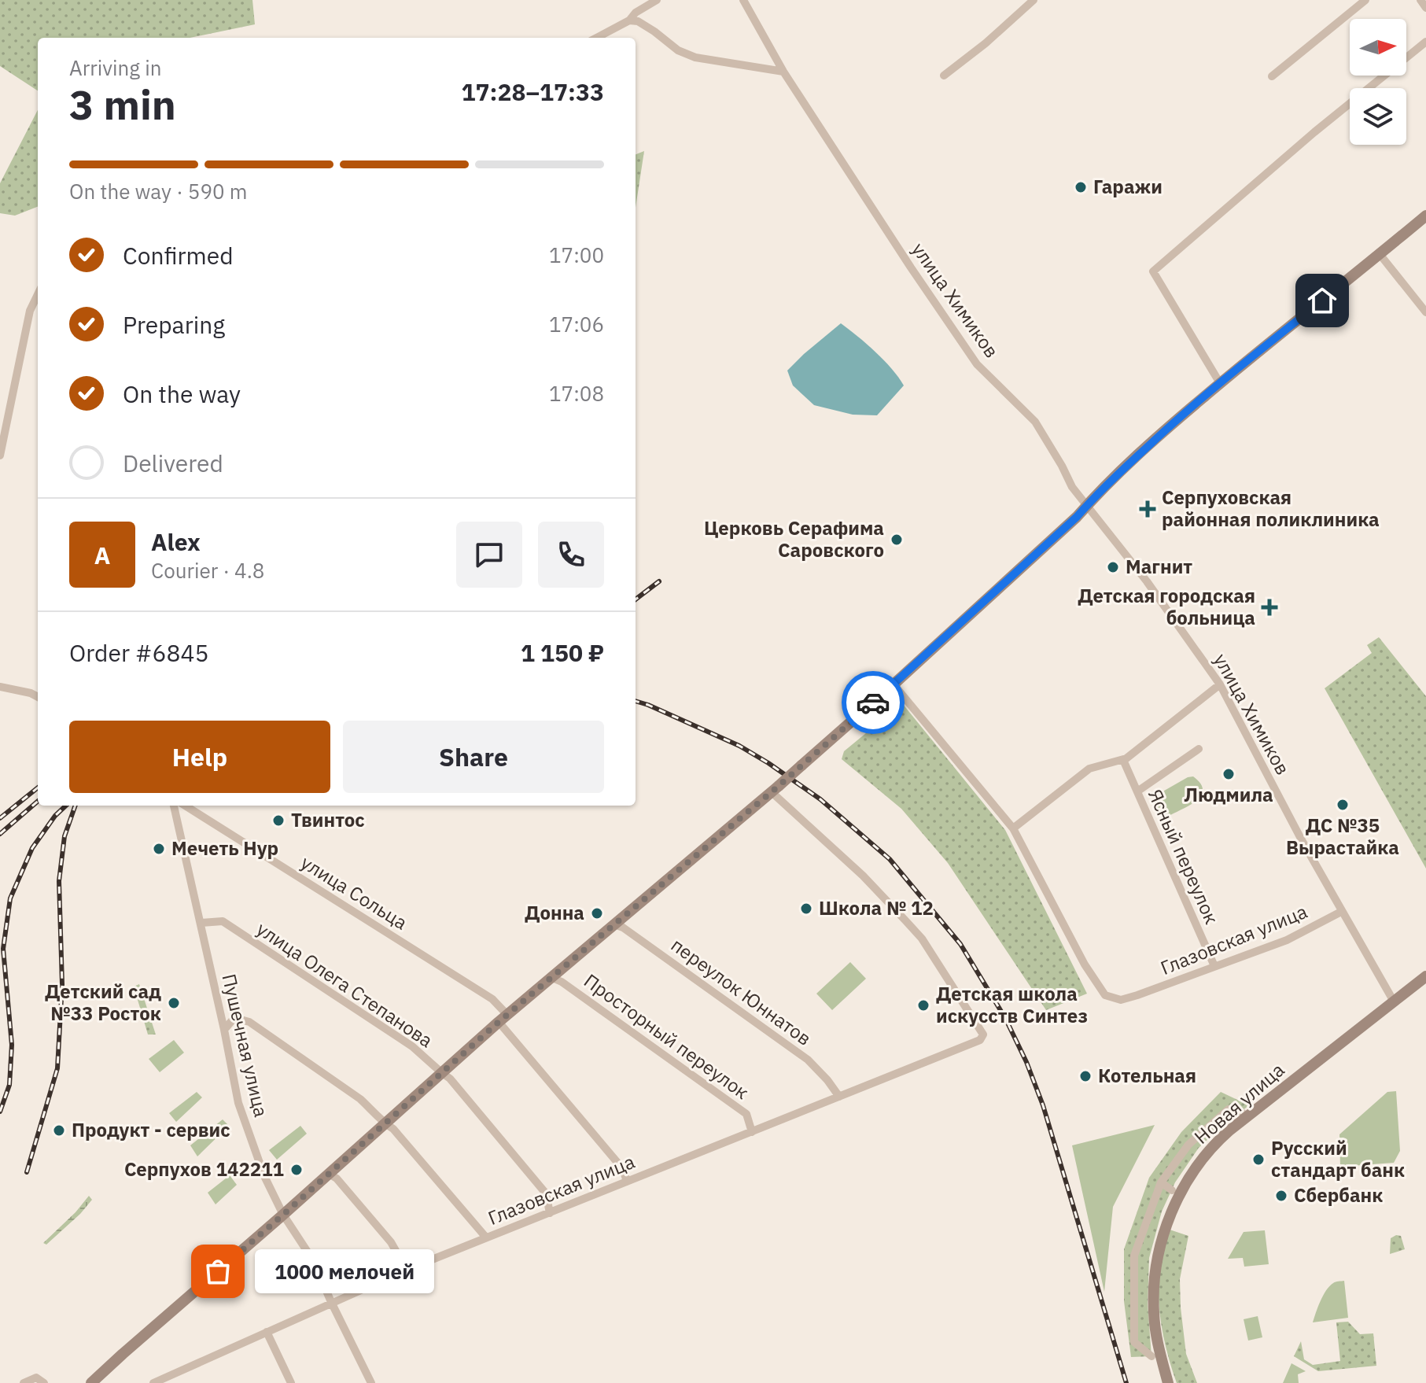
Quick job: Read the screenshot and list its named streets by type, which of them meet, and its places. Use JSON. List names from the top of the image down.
{
  "streets": {
    "street": [
      "улица Химиков",
      "Ясный переулок",
      "улица Сольца",
      "Глазовская улица",
      "улица Олега Степанова",
      "переулок Юннатов",
      "Просторный переулок",
      "Пушечная улица",
      "Новая улица"
    ]
  },
  "crossings": [
    ["улица Химиков", "Глазовская улица"],
    ["улица Химиков", "Новая улица"],
    ["Ясный переулок", "Глазовская улица"],
    ["улица Сольца", "Глазовская улица"],
    ["Глазовская улица", "улица Олега Степанова"],
    ["Глазовская улица", "переулок Юннатов"],
    ["Глазовская улица", "Просторный переулок"],
    ["Глазовская улица", "Пушечная улица"],
    ["улица Олега Степанова", "Пушечная улица"]
  ],
  "places": {
    "other": [
      "Гаражи",
      "Церковь Серафима Саровского",
      "Магнит",
      "Людмила",
      "ДС №35 Вырастайка",
      "Твинтос",
      "Мечеть Нур",
      "Школа № 12",
      "Донна",
      "Детский сад №33 Росток",
      "Детская школа искусств Синтез",
      "Котельная",
      "Продукт - сервис",
      "Русский стандарт банк",
      "Серпухов 142211",
      "Сбербанк",
      "1000 мелочей"
    ],
    "health": ["Серпуховская районная поликлиника", "Детская городская больница"]
  },
  "north": "right",
  "page": {
    "heading": ["3 min", "Arriving in", "17:28–17:33"],
    "panel": [
      "Alex",
      "Courier · 4.8",
      "Order #6845",
      "1 150 ₽"
    ],
    "bar": "On the way · 590 m",
    "list": [
      ["Confirmed", "17:00"],
      ["Preparing", "17:06"],
      ["On the way", "17:08"],
      "Delivered"
    ],
    "round": "A",
    "buttons": ["Help", "Share"],
    "bubble": "1000 мелочей"
  }
}
